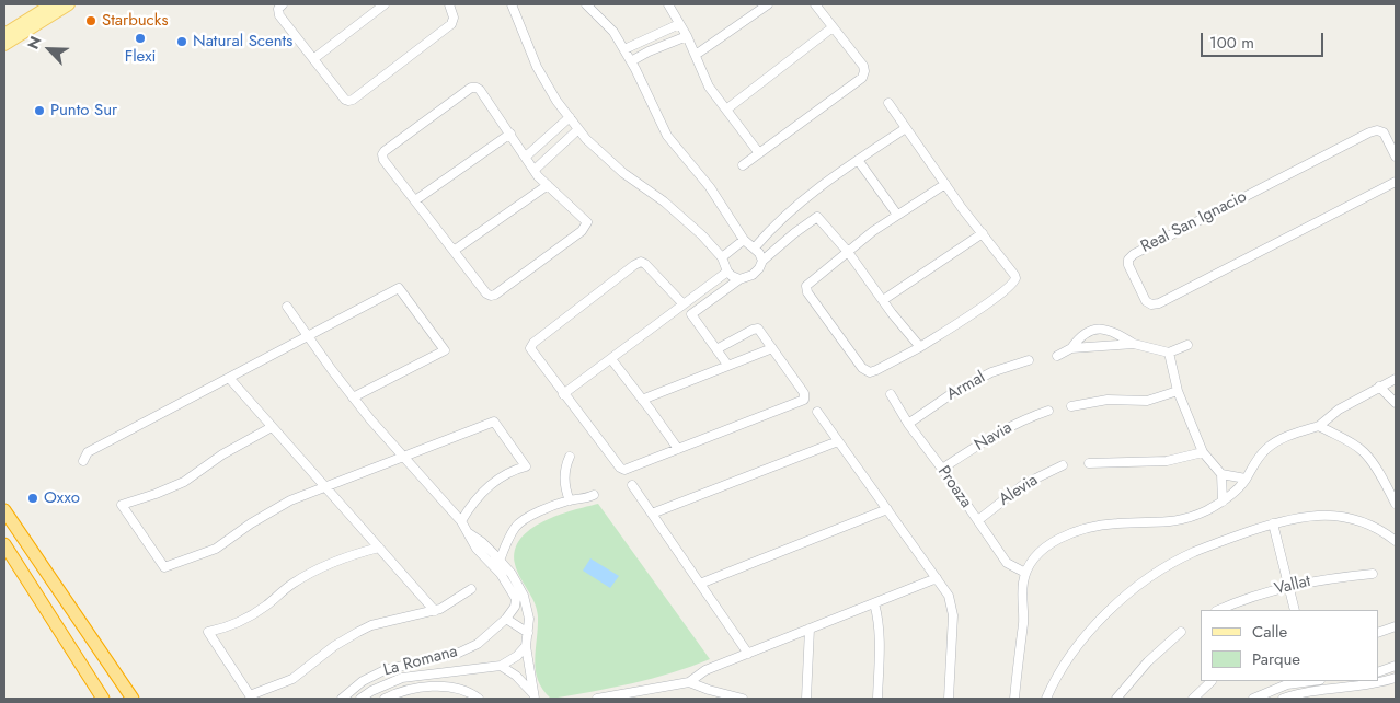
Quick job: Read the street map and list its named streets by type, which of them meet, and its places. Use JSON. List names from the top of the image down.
{
  "streets": {
    "street": [
      "Real San Ignacio",
      "Armal",
      "Navia",
      "Proaza",
      "Alevia",
      "Vallat",
      "La Romana"
    ]
  },
  "crossings": [
    ["Armal", "Proaza"],
    ["Navia", "Proaza"],
    ["Proaza", "Alevia"]
  ],
  "places": [
    "Starbucks",
    "Flexi",
    "Natural Scents",
    "Punto Sur",
    "Oxxo"
  ],
  "legend": ["Calle", "Parque"],
  "scale_bar": "100 m",
  "north": "top left"
}
